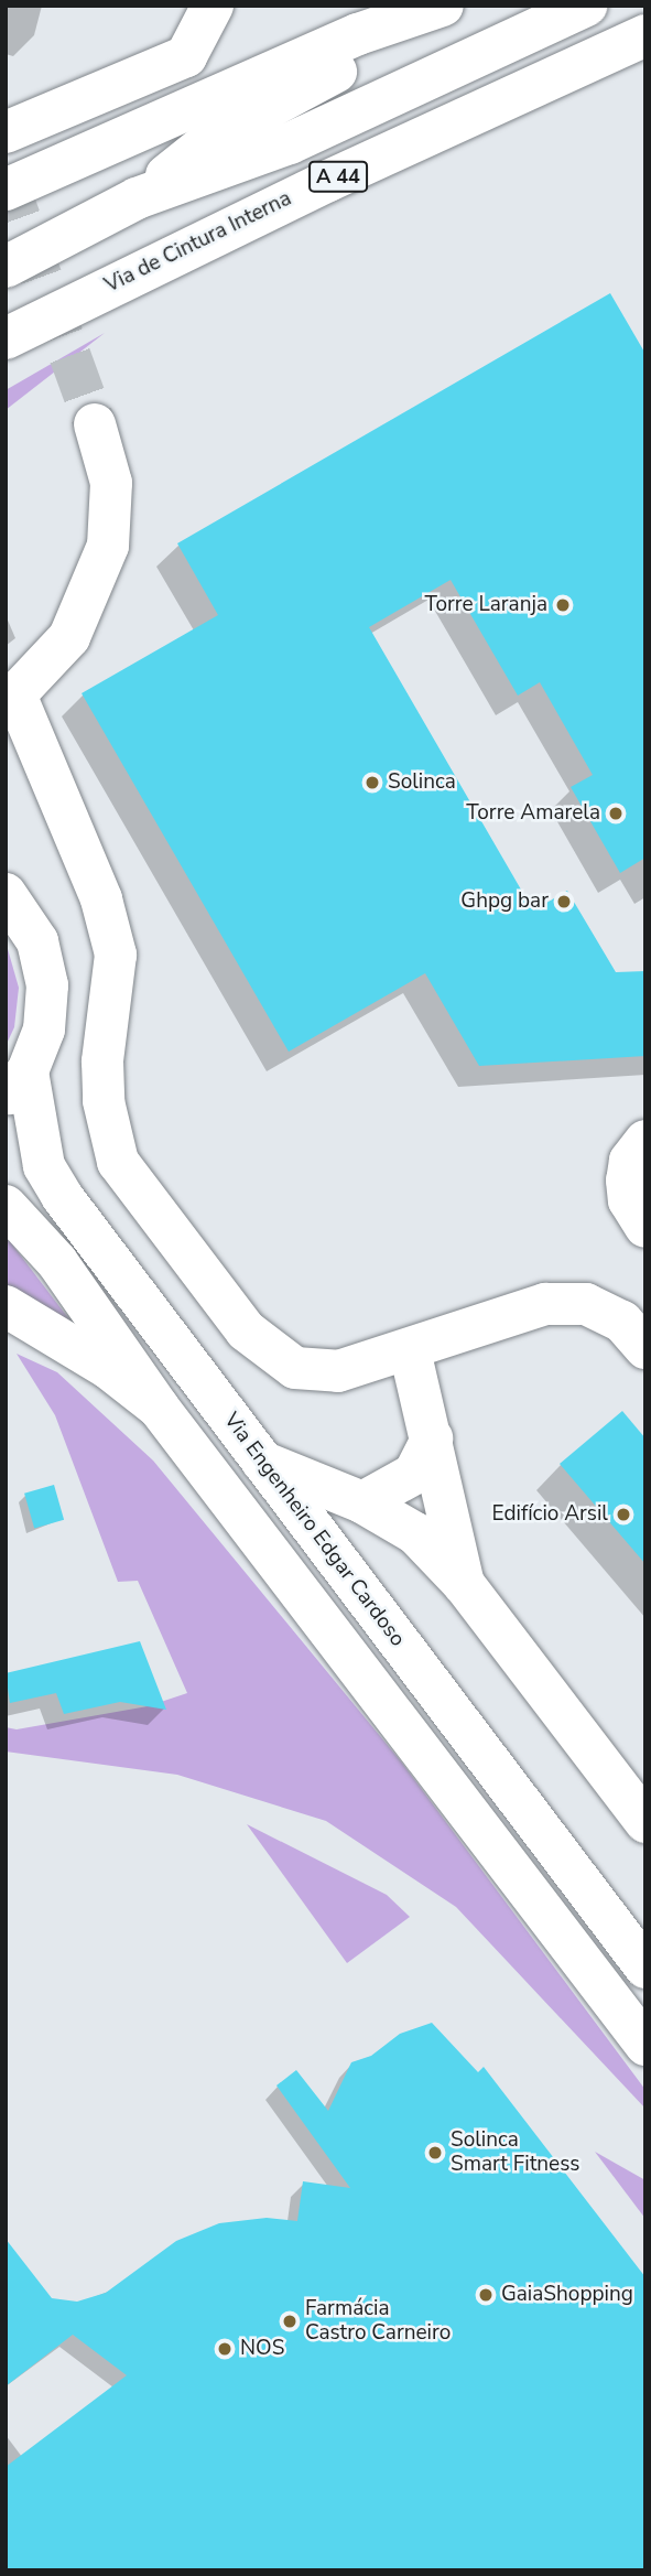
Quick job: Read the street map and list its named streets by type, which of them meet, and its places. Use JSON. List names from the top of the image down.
{
  "streets": {
    "main road": ["A 44", "Via de Cintura Interna", "Via Engenheiro Edgar Cardoso"]
  },
  "places": [
    "Torre Laranja",
    "Solinca",
    "Torre Amarela",
    "Ghpg bar",
    "Edifício Arsil",
    "Solinca Smart Fitness",
    "GaiaShopping",
    "Farmácia Castro Carneiro",
    "NOS"
  ]
}
